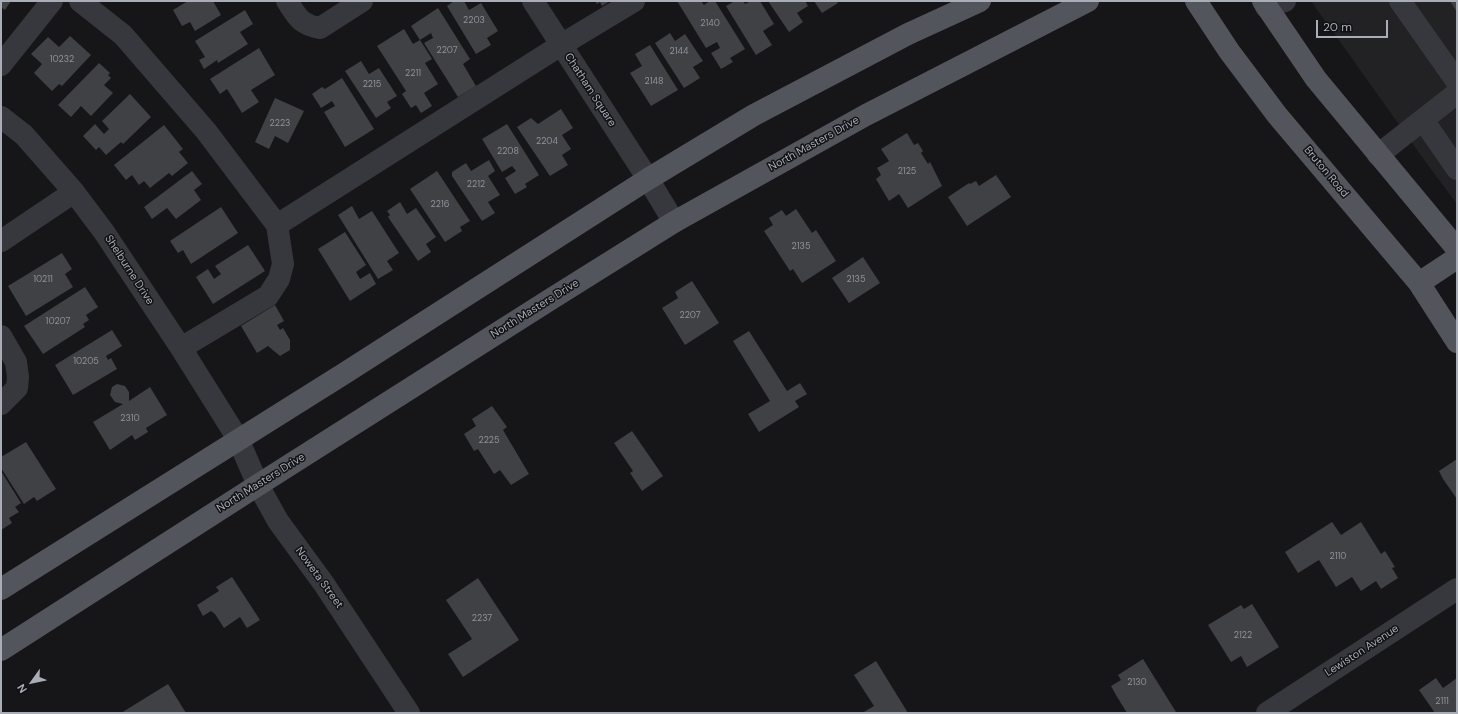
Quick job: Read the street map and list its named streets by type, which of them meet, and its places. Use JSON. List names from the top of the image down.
{
  "streets": {
    "main road": ["North Masters Drive", "Bruton Road"],
    "street": [
      "Chatham Square",
      "Shelburne Drive",
      "Noweta Street",
      "Lewiston Avenue"
    ]
  },
  "crossings": [
    ["Chatham Square", "North Masters Drive"],
    ["North Masters Drive", "Noweta Street"],
    ["Shelburne Drive", "Noweta Street"]
  ],
  "house_numbers": [
    "2203",
    "2140",
    "2207",
    "2144",
    "10232",
    "2211",
    "2148",
    "2215",
    "2223",
    "2204",
    "2208",
    "2125",
    "2212",
    "2216",
    "2135",
    "10211",
    "2135",
    "2207",
    "10207",
    "10205",
    "2310",
    "2225",
    "2110",
    "2237",
    "2122",
    "2130",
    "2111"
  ],
  "scale_bar": "20 m",
  "north": "bottom left"
}
